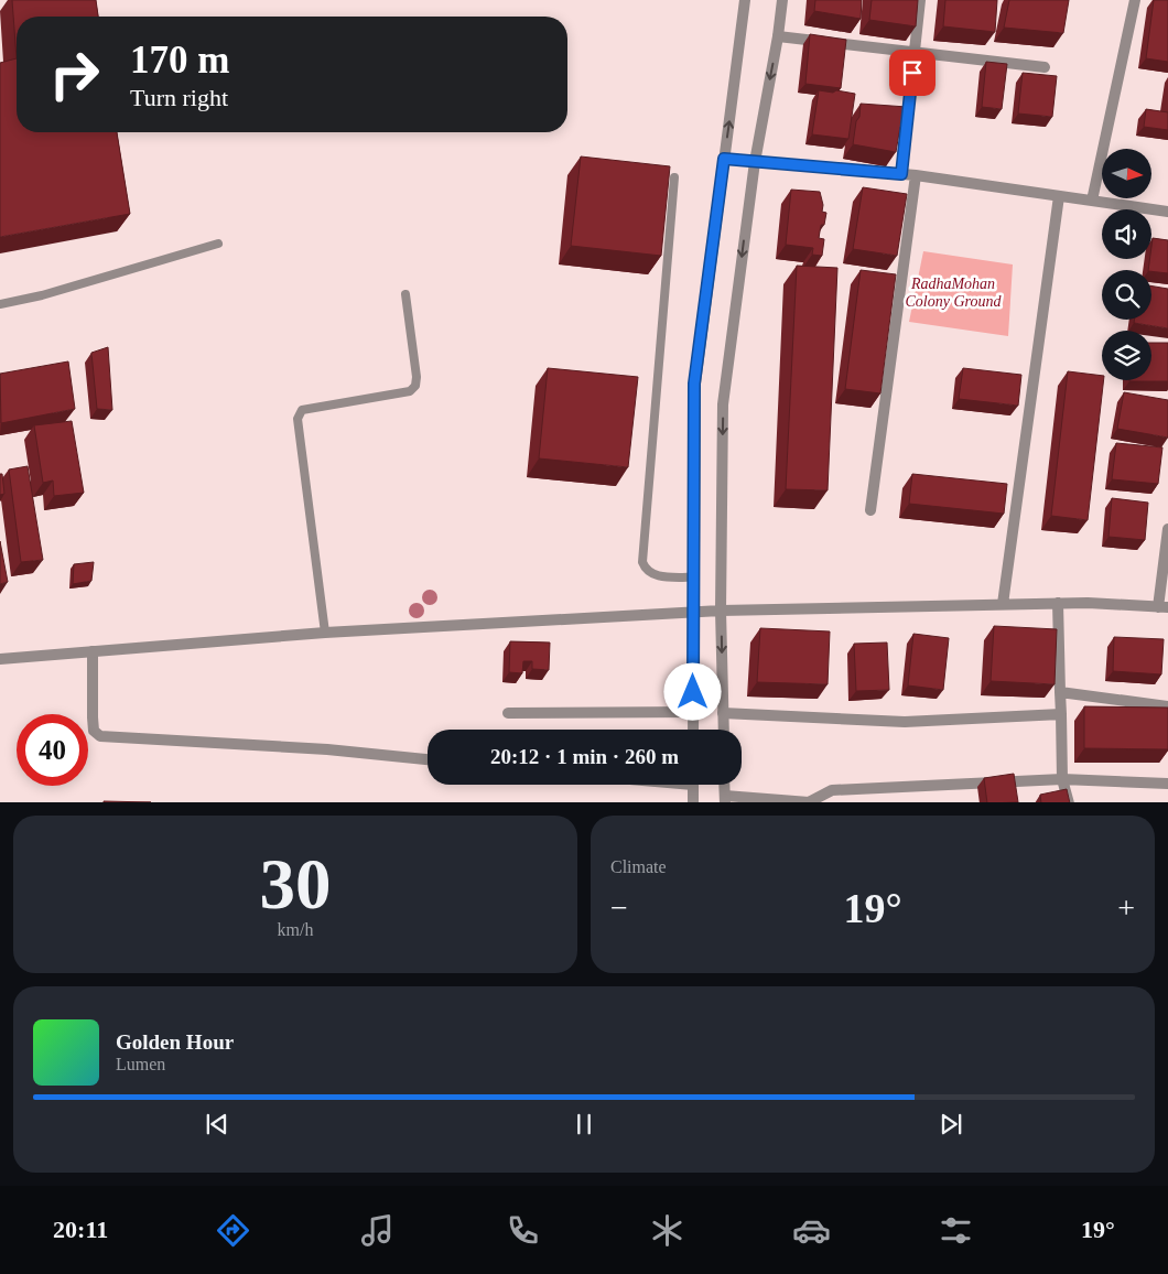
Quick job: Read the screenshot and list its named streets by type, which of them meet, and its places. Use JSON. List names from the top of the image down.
{
  "parks": ["RadhaMohan Colony Ground"],
  "north": "right",
  "page": {
    "turn": ["170 m", "Turn right"],
    "limit": "40",
    "trip": "20:12 · 1 min · 260 m",
    "tile": [
      ["30", "km/h"],
      "Climate"
    ],
    "heat": ["−", "19°", "+"],
    "song": ["Golden Hour", "Lumen"],
    "tabs": ["20:11", "19°"]
  }
}
